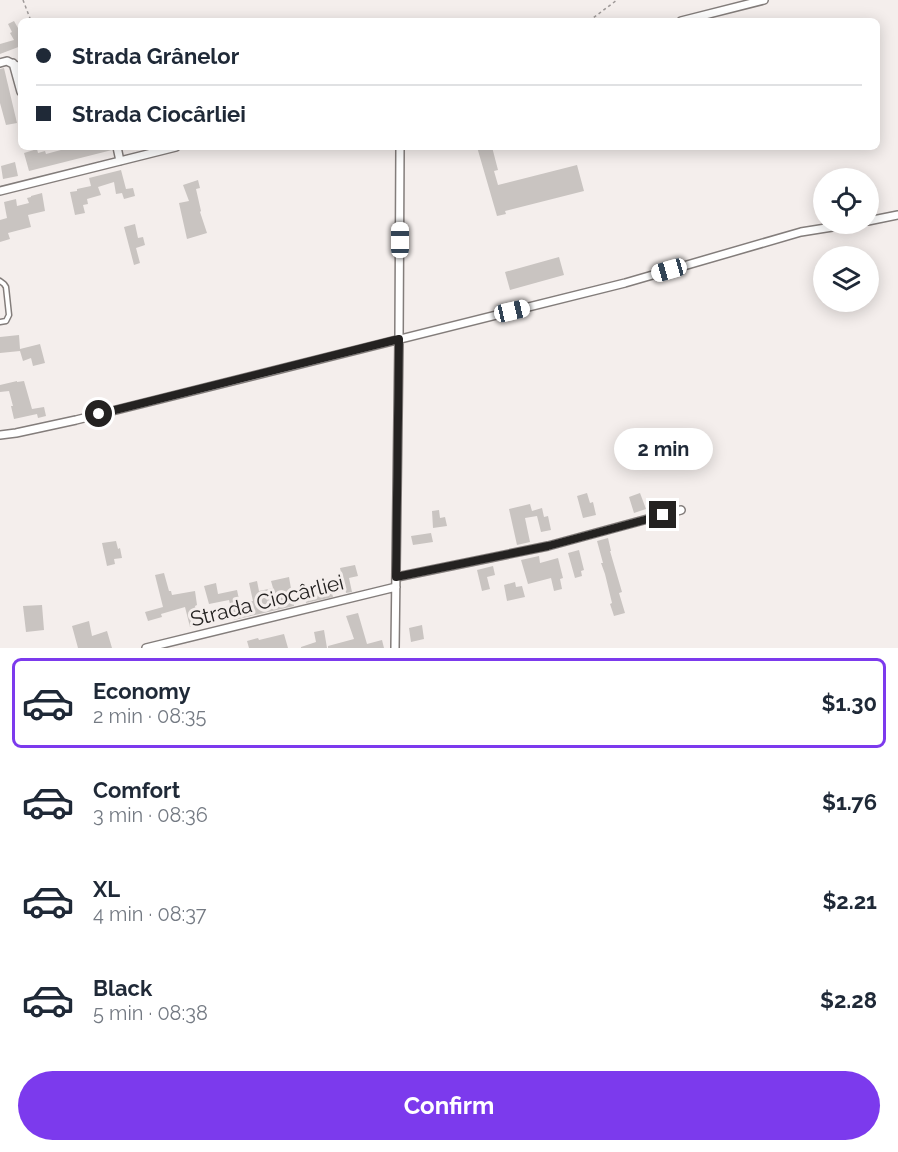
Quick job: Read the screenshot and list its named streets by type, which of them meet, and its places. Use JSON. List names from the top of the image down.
{
  "streets": {
    "street": ["Strada Ciocârliei"]
  },
  "page": {
    "banner": ["Strada Grânelor", "Strada Ciocârliei"],
    "bubble": "2 min",
    "list": [
      {
        "name": "Economy",
        "note": "2 min · 08:35",
        "value": "$1.30"
      },
      {
        "name": "Comfort",
        "note": "3 min · 08:36",
        "value": "$1.76"
      },
      {
        "name": "XL",
        "note": "4 min · 08:37",
        "value": "$2.21"
      },
      {
        "name": "Black",
        "note": "5 min · 08:38",
        "value": "$2.28"
      }
    ],
    "buttons": "Confirm"
  }
}
